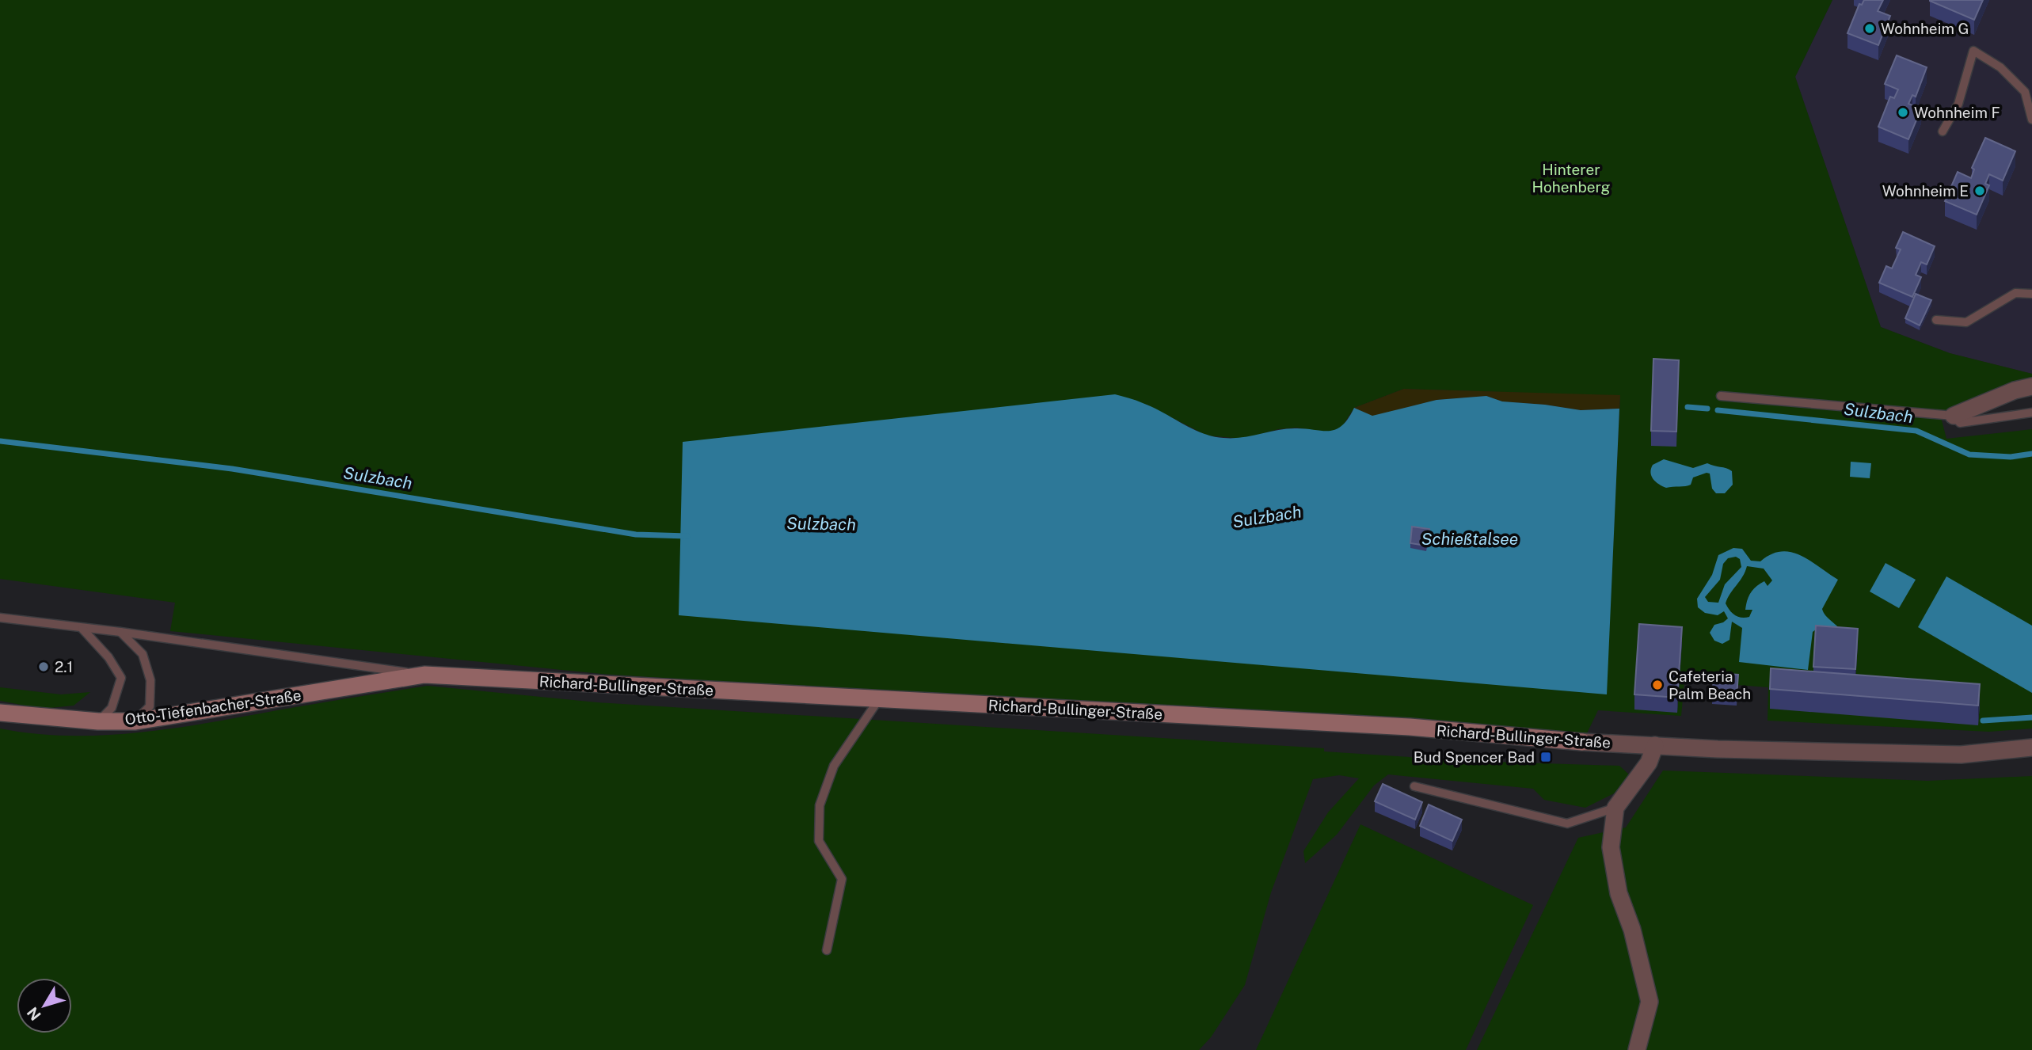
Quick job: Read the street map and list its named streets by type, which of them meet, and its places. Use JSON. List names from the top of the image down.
{
  "streets": {
    "street": ["Richard-Bullinger-Straße", "Otto-Tiefenbacher-Straße"]
  },
  "crossings": [
    ["Richard-Bullinger-Straße", "Otto-Tiefenbacher-Straße"]
  ],
  "water": ["Sulzbach", "Schießtalsee"],
  "parks": ["Hinterer Hohenberg"],
  "places": {
    "other": [
      "Wohnheim G",
      "Wohnheim F",
      "Wohnheim E",
      "2.1",
      "Cafeteria Palm Beach"
    ],
    "transit": ["Bud Spencer Bad"]
  },
  "north": "bottom left"
}
